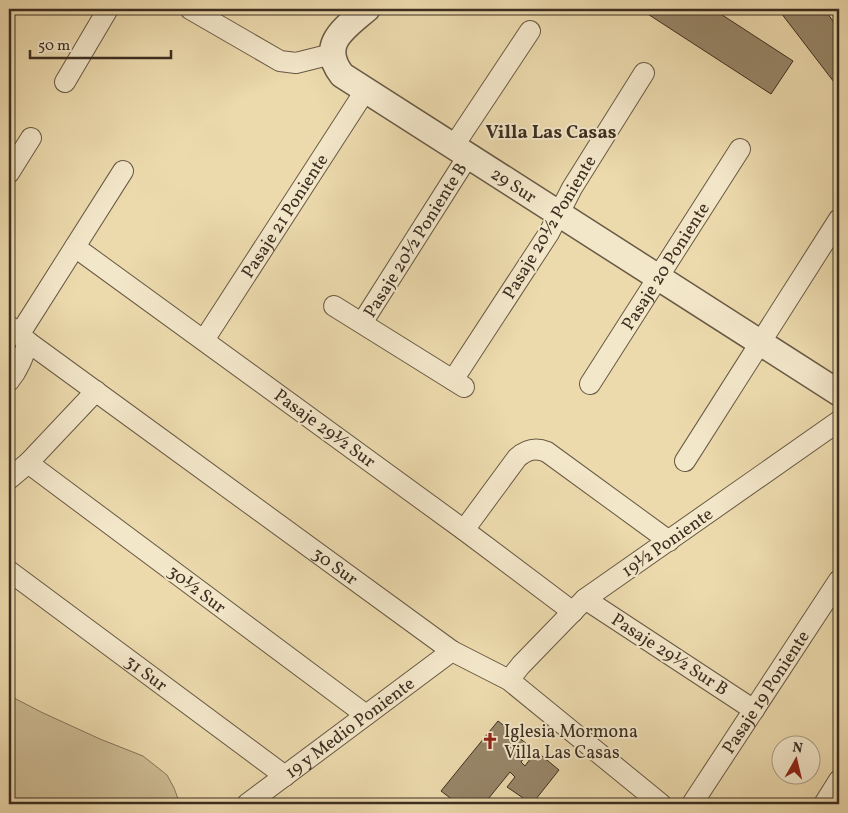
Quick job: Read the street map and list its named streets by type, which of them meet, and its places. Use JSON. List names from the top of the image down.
{
  "streets": {
    "street": [
      "29 Sur",
      "Pasaje 21 Poniente",
      "Pasaje 20½ Poniente",
      "Pasaje 20½ Poniente B",
      "Pasaje 20 Poniente",
      "Pasaje 29½ Sur",
      "19½ Poniente",
      "30 Sur",
      "30½ Sur",
      "Pasaje 29½ Sur B",
      "31 Sur",
      "Pasaje 19 Poniente",
      "19 y Medio Poniente"
    ]
  },
  "crossings": [
    ["29 Sur", "Pasaje 21 Poniente"],
    ["29 Sur", "Pasaje 20½ Poniente"],
    ["29 Sur", "Pasaje 20½ Poniente B"],
    ["29 Sur", "Pasaje 20 Poniente"],
    ["Pasaje 21 Poniente", "Pasaje 29½ Sur"],
    ["Pasaje 20½ Poniente", "Pasaje 20½ Poniente B"],
    ["Pasaje 29½ Sur", "19½ Poniente"],
    ["Pasaje 29½ Sur", "Pasaje 29½ Sur B"],
    ["19½ Poniente", "30 Sur"],
    ["19½ Poniente", "Pasaje 29½ Sur B"],
    ["30 Sur", "19 y Medio Poniente"],
    ["30½ Sur", "19 y Medio Poniente"],
    ["Pasaje 29½ Sur B", "Pasaje 19 Poniente"],
    ["31 Sur", "19 y Medio Poniente"]
  ],
  "districts": ["Villa Las Casas"],
  "places": {
    "church": ["Iglesia Mormona Villa Las Casas"]
  },
  "scale_bar": "50 m",
  "north": "top"
}
